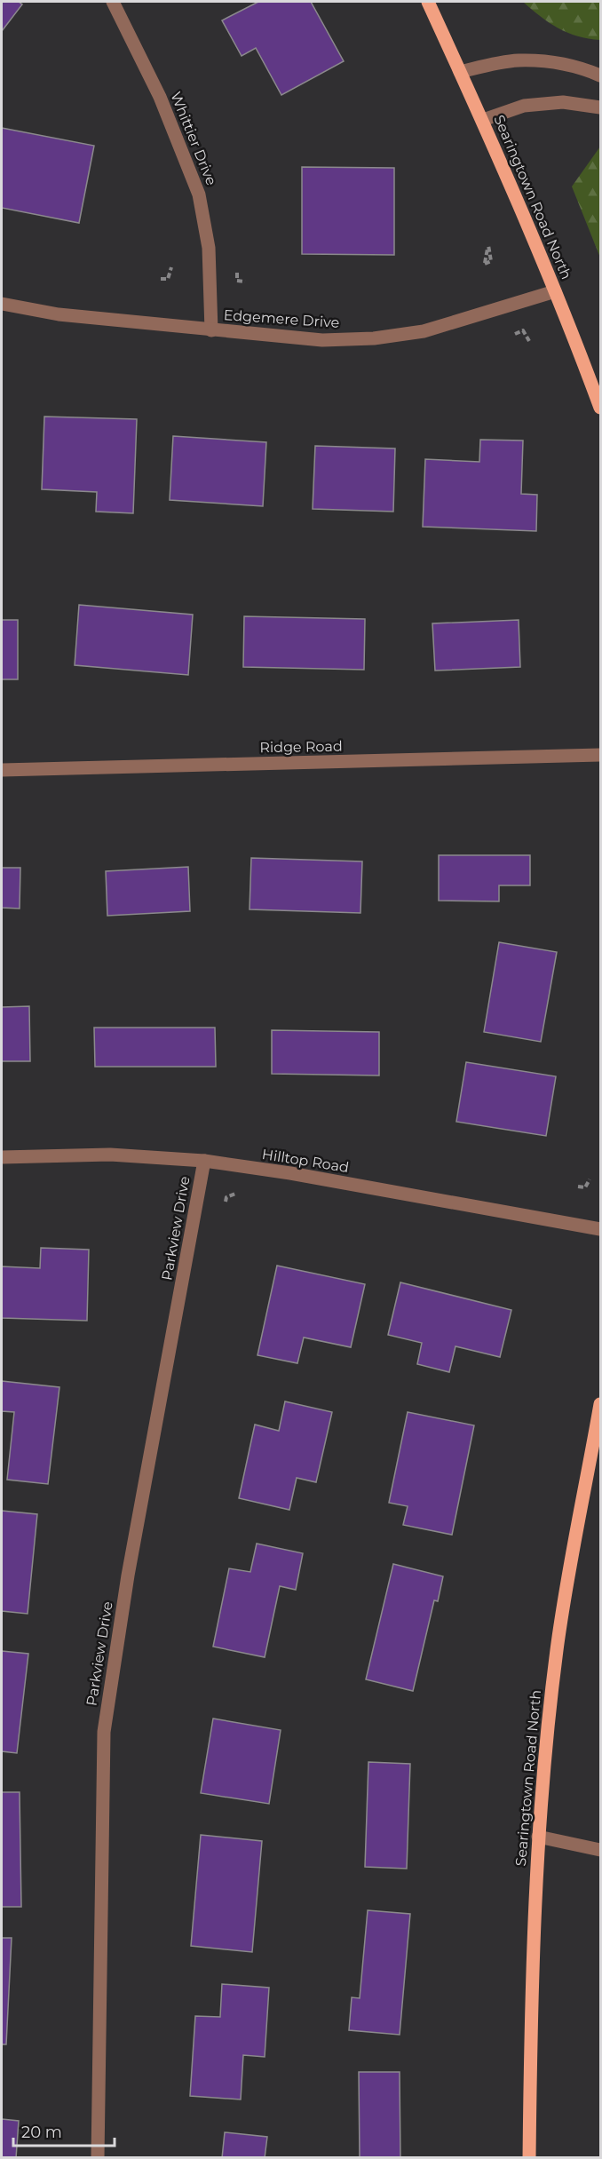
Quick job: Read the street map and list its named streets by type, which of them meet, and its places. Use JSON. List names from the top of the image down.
{
  "streets": {
    "main road": ["Searingtown Road North"],
    "street": [
      "Whittier Drive",
      "Edgemere Drive",
      "Ridge Road",
      "Hilltop Road",
      "Parkview Drive"
    ]
  },
  "crossings": [
    ["Whittier Drive", "Edgemere Drive"],
    ["Searingtown Road North", "Edgemere Drive"],
    ["Hilltop Road", "Parkview Drive"]
  ],
  "scale_bar": "20 m"
}
